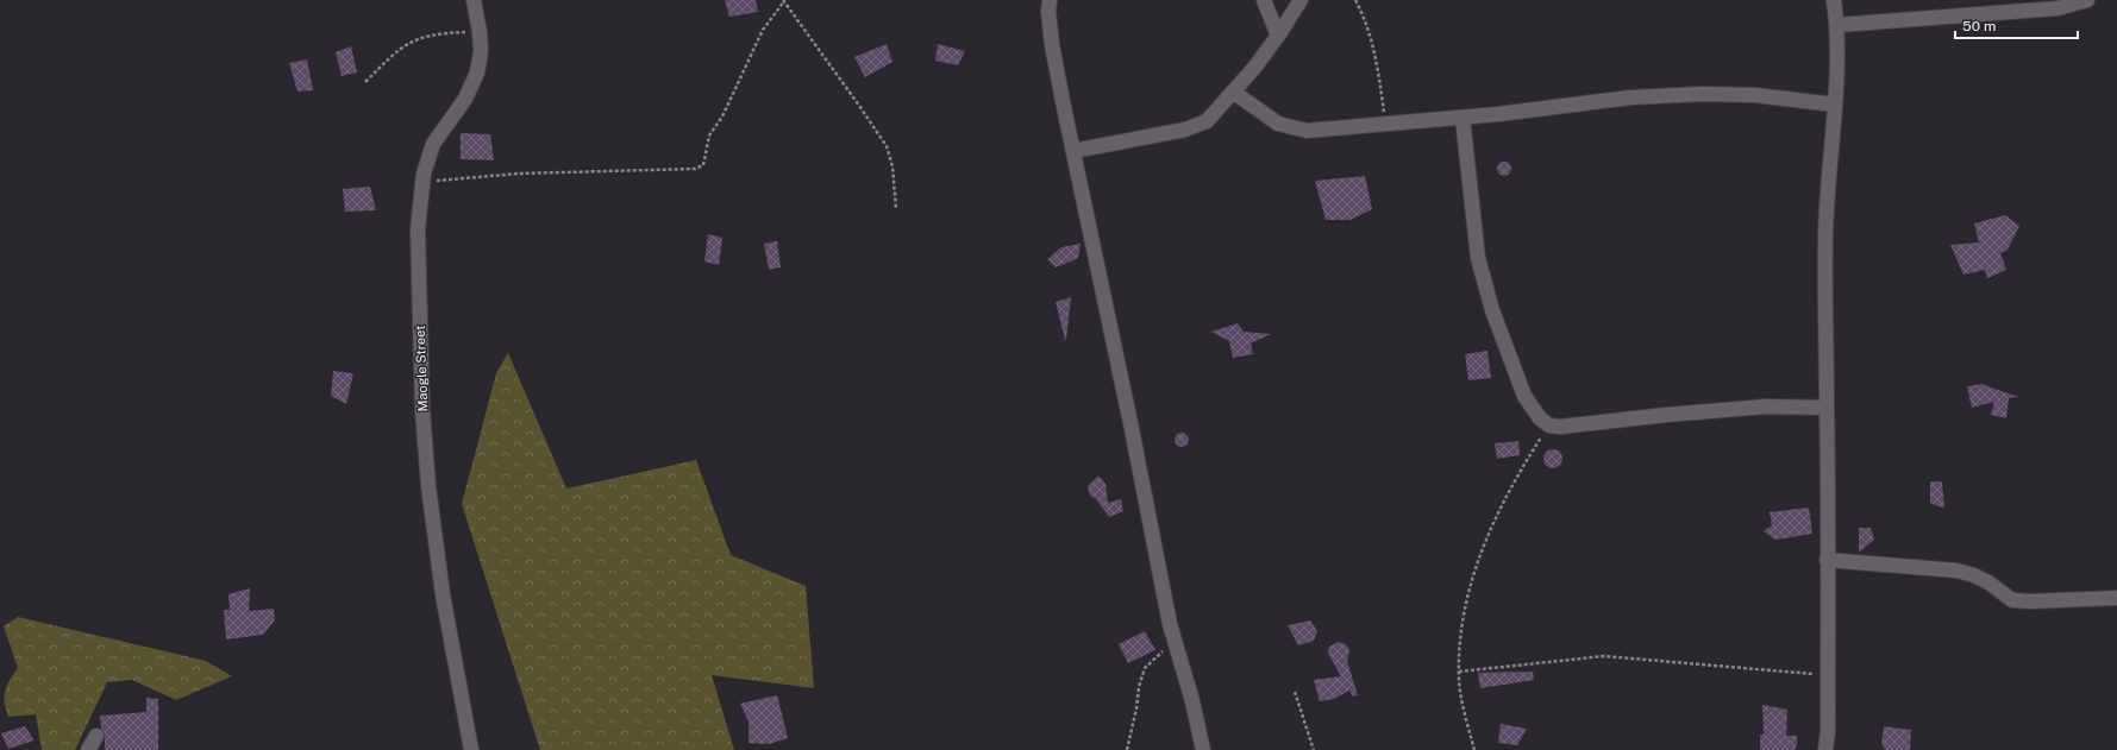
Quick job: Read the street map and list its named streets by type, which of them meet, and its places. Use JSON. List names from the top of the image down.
{
  "streets": {
    "street": ["Maogle Street"]
  },
  "scale_bar": "50 m"
}
